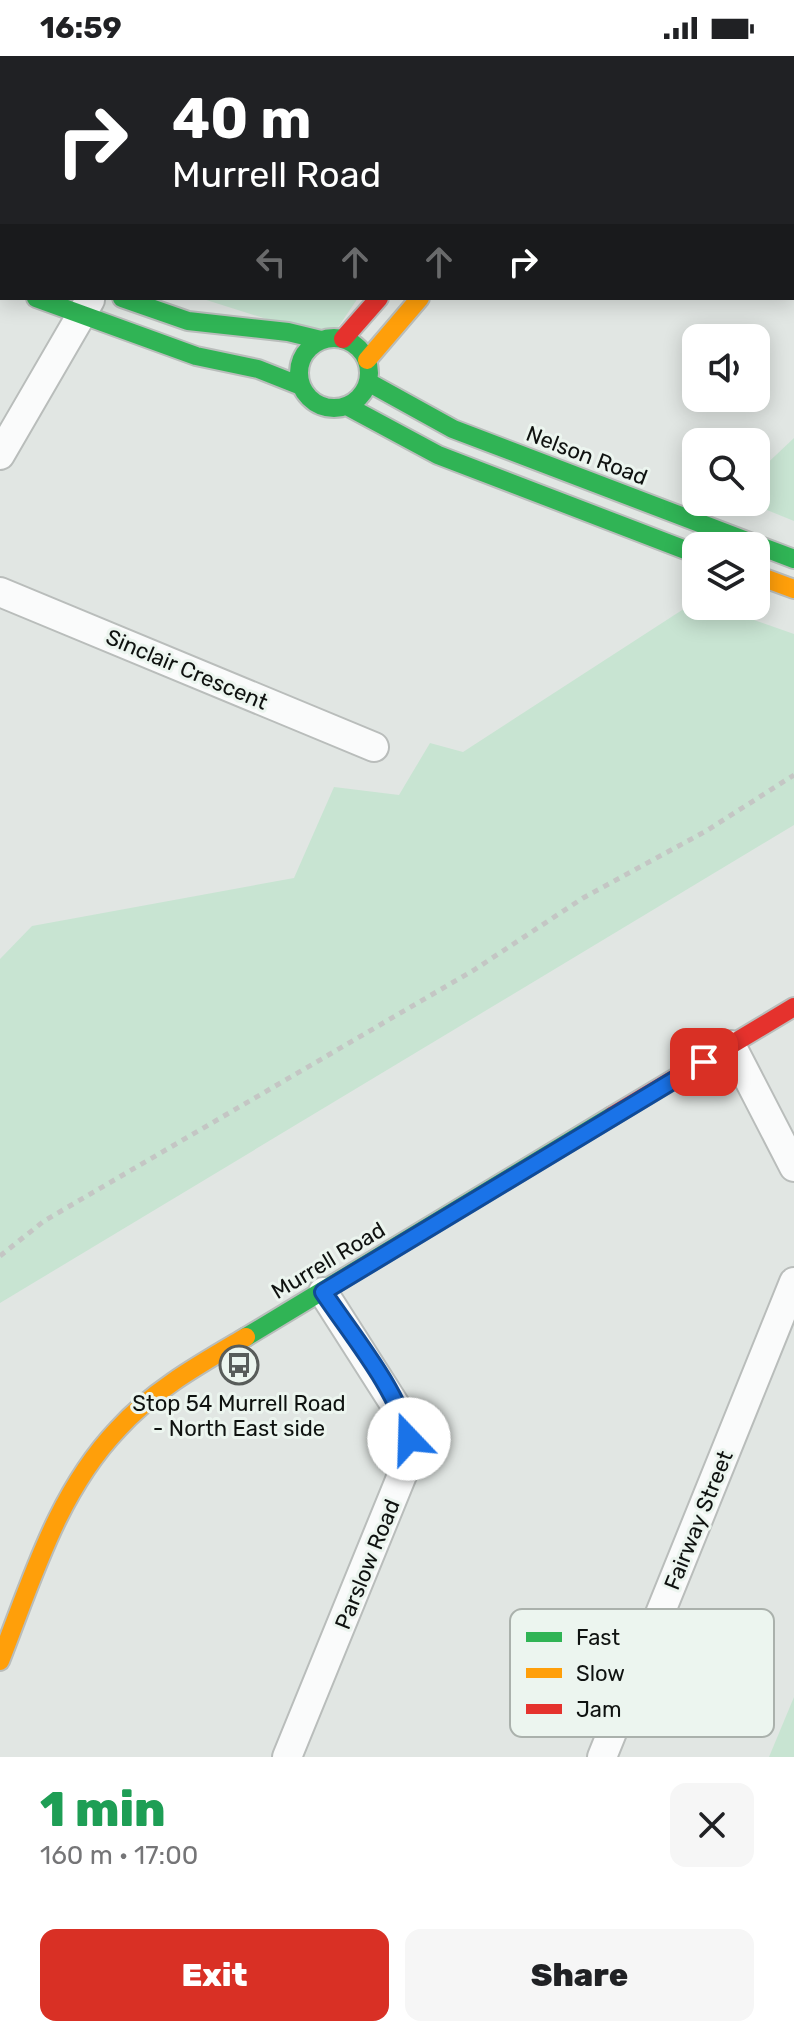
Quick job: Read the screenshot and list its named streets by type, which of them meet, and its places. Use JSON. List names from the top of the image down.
{
  "streets": {
    "main road": ["Nelson Road", "Murrell Road"],
    "street": ["Sinclair Crescent", "Fairway Street", "Parslow Road"]
  },
  "crossings": [
    ["Murrell Road", "Parslow Road"]
  ],
  "places": {
    "bus stop": ["Stop 54 Murrell Road - North East side"]
  },
  "legend": ["Fast", "Slow", "Jam"],
  "page": {
    "status": "16:59",
    "turn": ["40 m", "Murrell Road"],
    "heading": ["1 min", "160 m · 17:00"],
    "buttons": ["Exit", "Share"]
  }
}
